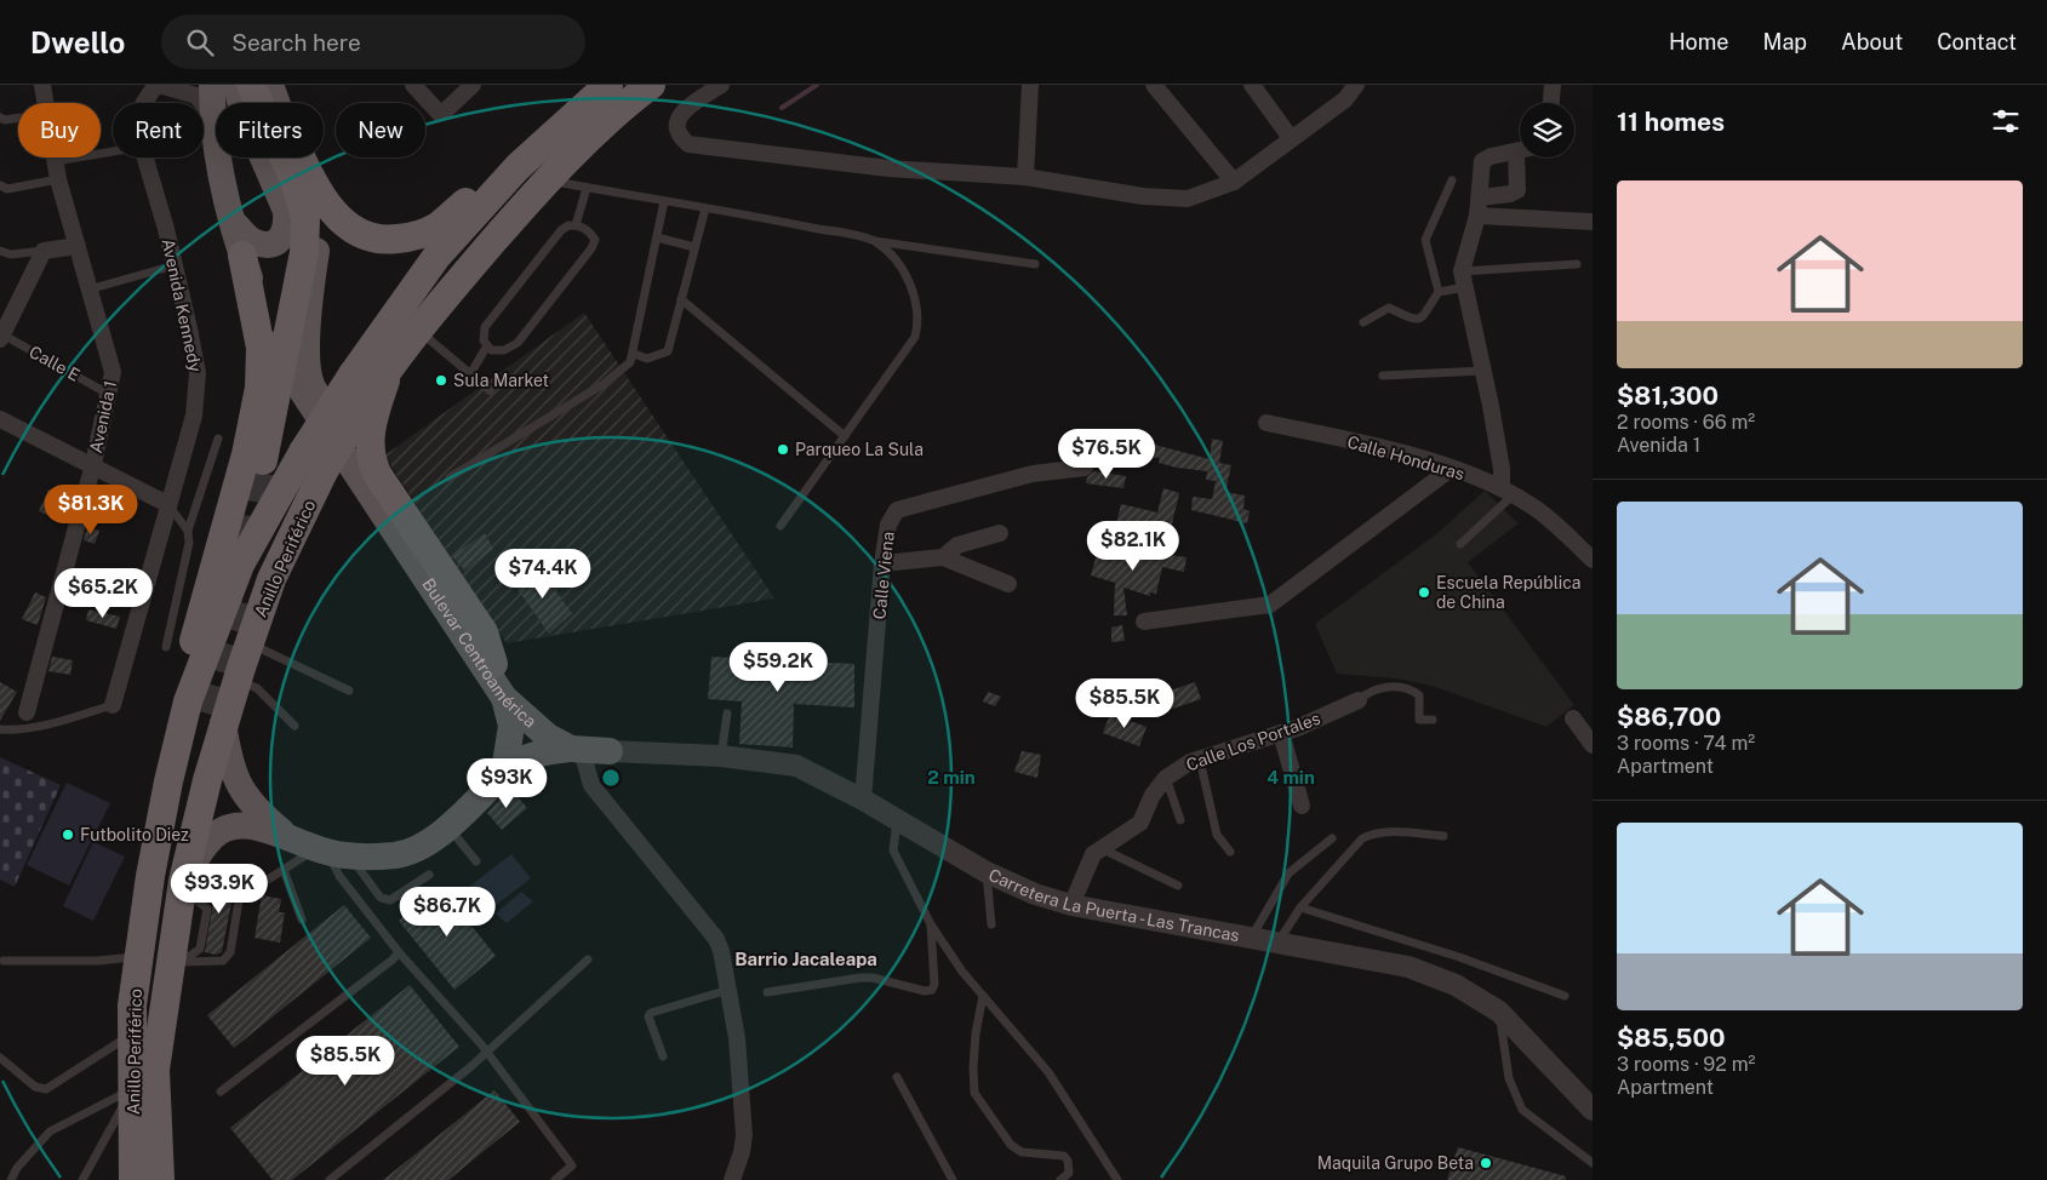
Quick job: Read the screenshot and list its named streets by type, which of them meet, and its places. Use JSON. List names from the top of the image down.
{
  "streets": {
    "highway": ["Anillo Periférico"],
    "main road": ["Bulevar Centroamérica"],
    "street": [
      "Avenida Kennedy",
      "Avenida 1",
      "Calle Honduras",
      "Calle Viena",
      "Calle Los Portales",
      "Carretera La Puerta - Las Trancas"
    ],
    "lane": ["Calle E"]
  },
  "crossings": [
    ["Avenida Kennedy", "Bulevar Centroamérica"],
    ["Calle E", "Avenida 1"],
    ["Calle Viena", "Carretera La Puerta - Las Trancas"],
    ["Bulevar Centroamérica", "Carretera La Puerta - Las Trancas"],
    ["Calle Los Portales", "Carretera La Puerta - Las Trancas"]
  ],
  "districts": ["Barrio Jacaleapa"],
  "places": [
    "Sula Market",
    "Parqueo La Sula",
    "Escuela República de China",
    "Futbolito Diez",
    "Maquila Grupo Beta"
  ],
  "page": {
    "header": "Dwello",
    "search": "Search here",
    "nav": [
      "Home",
      "Map",
      "About",
      "Contact"
    ],
    "heading": "11 homes",
    "chip": [
      "Buy",
      "Rent",
      "Filters",
      "New"
    ],
    "list": [
      {
        "name": "$81,300",
        "note": "2 rooms · 66 m² · Avenida 1"
      },
      {
        "name": "$86,700",
        "note": "3 rooms · 74 m² · Apartment"
      },
      {
        "name": "$85,500",
        "note": "3 rooms · 92 m² · Apartment"
      }
    ],
    "price": [
      "$76.5K",
      "$81.3K",
      "$82.1K",
      "$74.4K",
      "$65.2K",
      "$59.2K",
      "$85.5K",
      "$93K",
      "$93.9K",
      "$86.7K",
      "$85.5K"
    ]
  },
  "rings": ["2 min", "4 min"]
}
